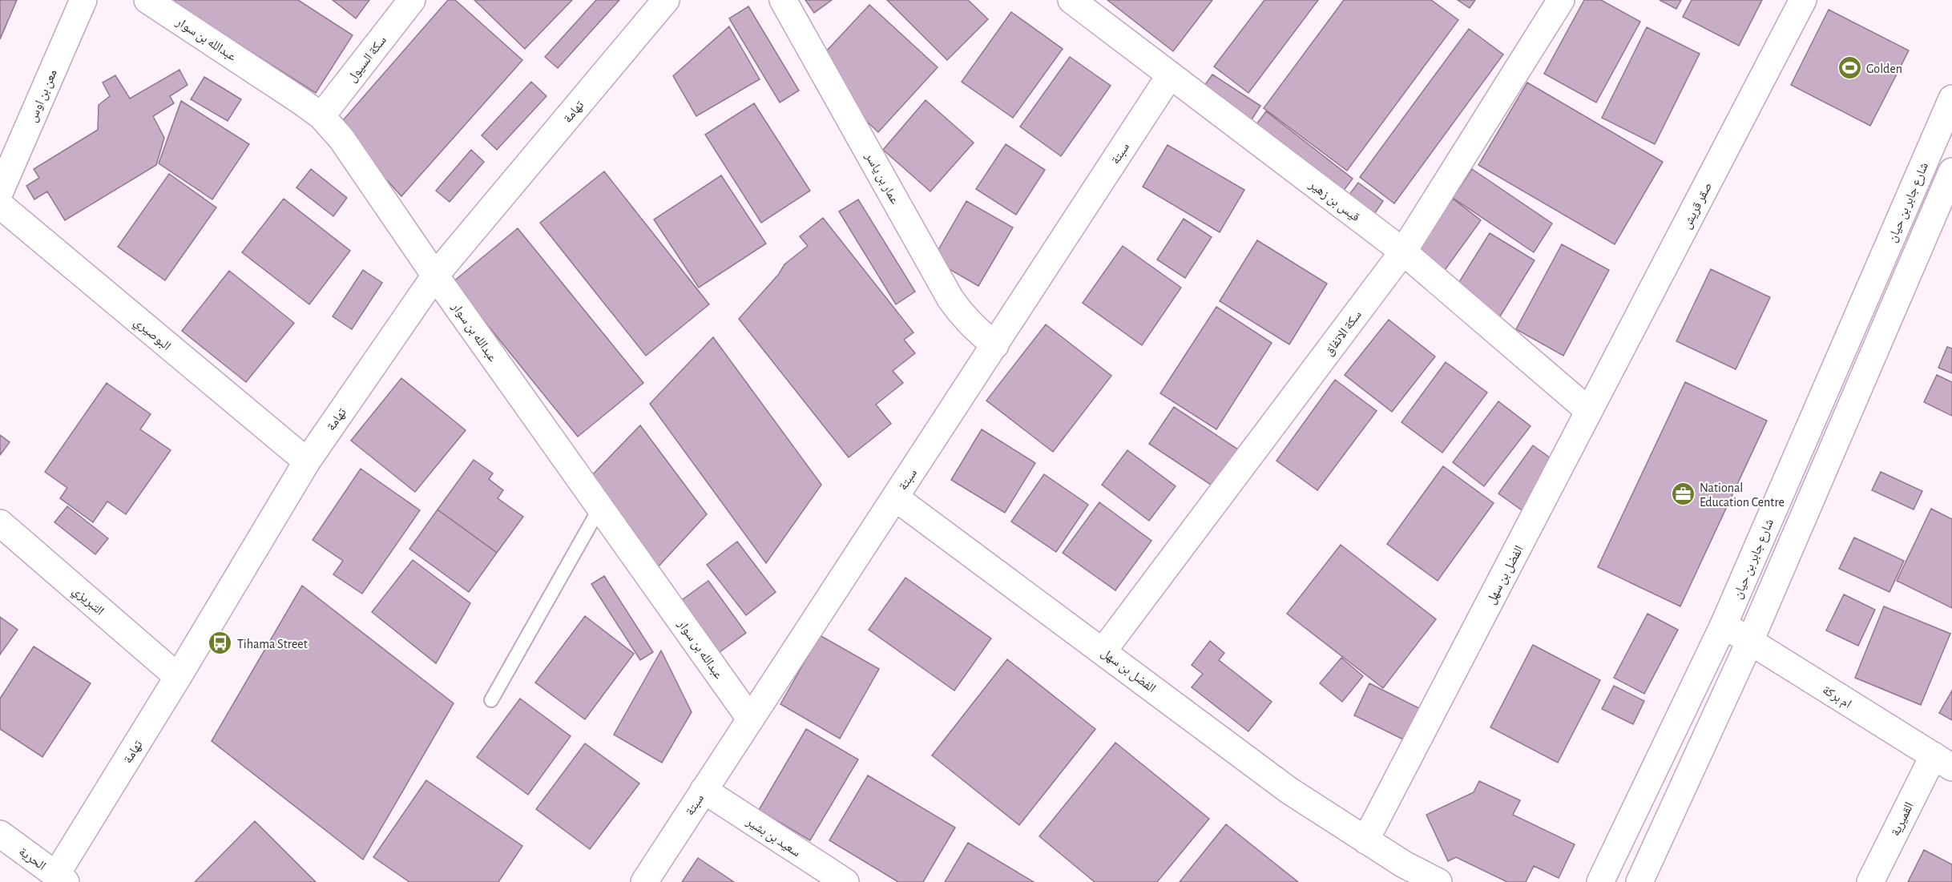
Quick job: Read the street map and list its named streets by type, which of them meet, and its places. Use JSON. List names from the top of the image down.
{
  "streets": {
    "street": [
      "عبدالله بن سوار",
      "سكة السيول",
      "معن بن اوس",
      "تهامة",
      "سبتة",
      "عمار بن ياسر",
      "قيس بن زهير",
      "شارع جابر بن حيان",
      "صقر قريش",
      "سكة الاتفاق",
      "البوصيري",
      "الفضل بن سهل",
      "التبريزي",
      "ام بركة",
      "القميرية",
      "سعيد بن بشير",
      "الحرية"
    ]
  },
  "crossings": [
    ["عبدالله بن سوار", "سكة السيول"],
    ["عبدالله بن سوار", "تهامة"],
    ["عبدالله بن سوار", "سبتة"],
    ["تهامة", "البوصيري"],
    ["تهامة", "التبريزي"],
    ["تهامة", "الحرية"],
    ["سبتة", "عمار بن ياسر"],
    ["سبتة", "قيس بن زهير"],
    ["سبتة", "الفضل بن سهل"],
    ["سبتة", "سعيد بن بشير"],
    ["قيس بن زهير", "صقر قريش"],
    ["قيس بن زهير", "سكة الاتفاق"],
    ["قيس بن زهير", "الفضل بن سهل"],
    ["شارع جابر بن حيان", "ام بركة"],
    ["صقر قريش", "الفضل بن سهل"],
    ["سكة الاتفاق", "الفضل بن سهل"],
    ["ام بركة", "القميرية"]
  ],
  "places": {
    "sports": ["Golden"],
    "office": ["National Education Centre"],
    "bus stop": ["Tihama Street"]
  }
}
